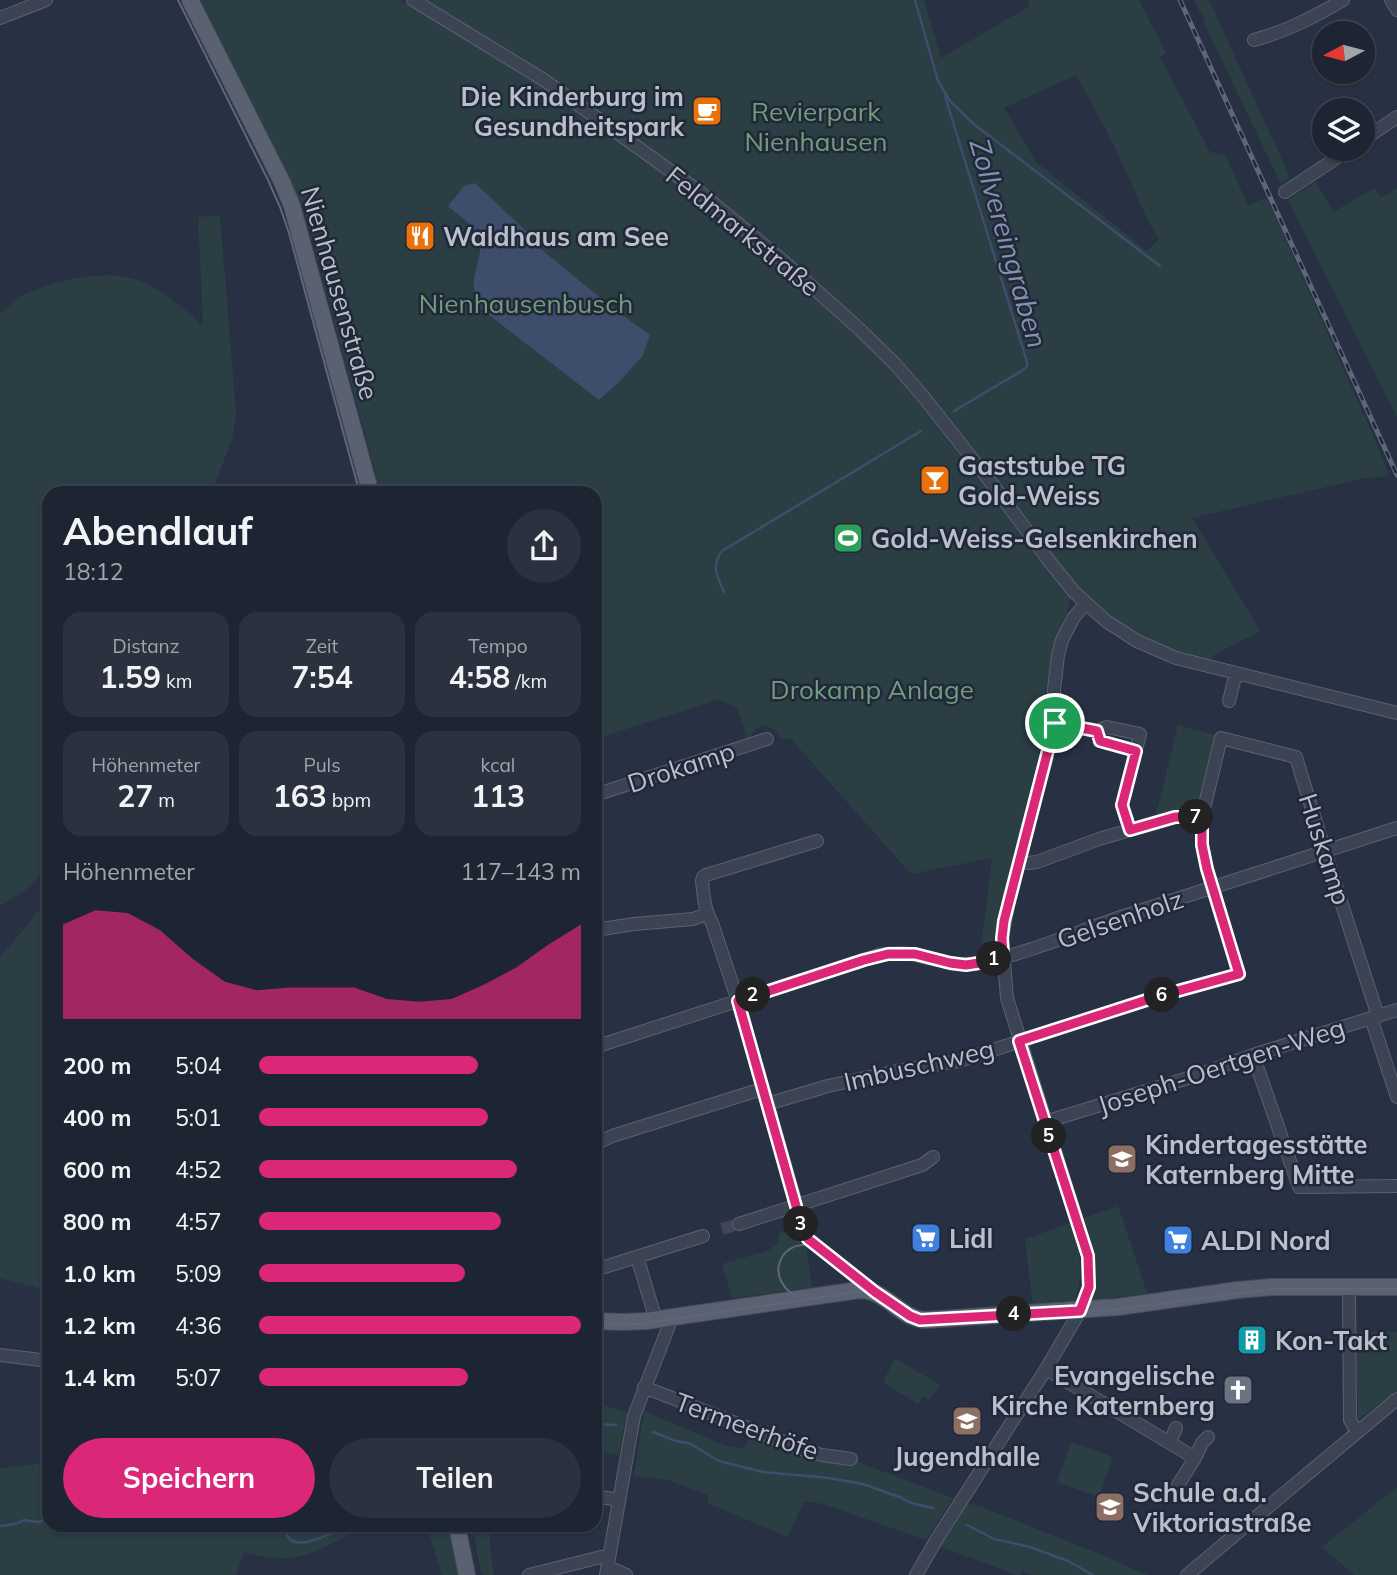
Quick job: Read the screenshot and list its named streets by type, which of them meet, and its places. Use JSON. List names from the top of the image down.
{
  "streets": {
    "main road": ["Nienhausenstraße"],
    "street": [
      "Feldmarkstraße",
      "Drokamp",
      "Huskamp",
      "Gelsenholz",
      "Imbuschweg",
      "Joseph-Oertgen-Weg",
      "Termeerhöfe"
    ]
  },
  "crossings": [
    ["Huskamp", "Gelsenholz"],
    ["Huskamp", "Imbuschweg"],
    ["Huskamp", "Joseph-Oertgen-Weg"],
    ["Gelsenholz", "Imbuschweg"]
  ],
  "water": ["Zollvereingraben"],
  "parks": ["Revierpark Nienhausen", "Nienhausenbusch", "Drokamp Anlage"],
  "places": {
    "cafe": ["Die Kinderburg im Gesundheitspark"],
    "restaurant": ["Waldhaus am See"],
    "bar": ["Gaststube TG Gold-Weiss"],
    "sports": ["Gold-Weiss-Gelsenkirchen"],
    "school or university": ["Kindertagesstätte Katernberg Mitte", "Jugendhalle", "Schule a.d. Viktoriastraße"],
    "supermarket": ["Lidl", "ALDI Nord"],
    "building": ["Kon-Takt"],
    "church": ["Evangelische Kirche Katernberg"]
  },
  "north": "left",
  "page": {
    "heading": ["Abendlauf", "18:12"],
    "stats": [
      ["Distanz", "1.59 km"],
      ["Zeit", "7:54"],
      ["Tempo", "4:58 /km"],
      ["Höhenmeter", "27 m"],
      ["Puls", "163 bpm"],
      ["kcal", "113"]
    ],
    "pins": [
      "7",
      "1",
      "2",
      "6",
      "5",
      "3",
      "4"
    ],
    "chart": ["Höhenmeter", "117–143 m"],
    "list": [
      {
        "name": "200 m",
        "note": "5:04"
      },
      {
        "name": "400 m",
        "note": "5:01"
      },
      {
        "name": "600 m",
        "note": "4:52"
      },
      {
        "name": "800 m",
        "note": "4:57"
      },
      {
        "name": "1.0 km",
        "note": "5:09"
      },
      {
        "name": "1.2 km",
        "note": "4:36"
      },
      {
        "name": "1.4 km",
        "note": "5:07"
      }
    ],
    "buttons": ["Speichern", "Teilen"]
  }
}
